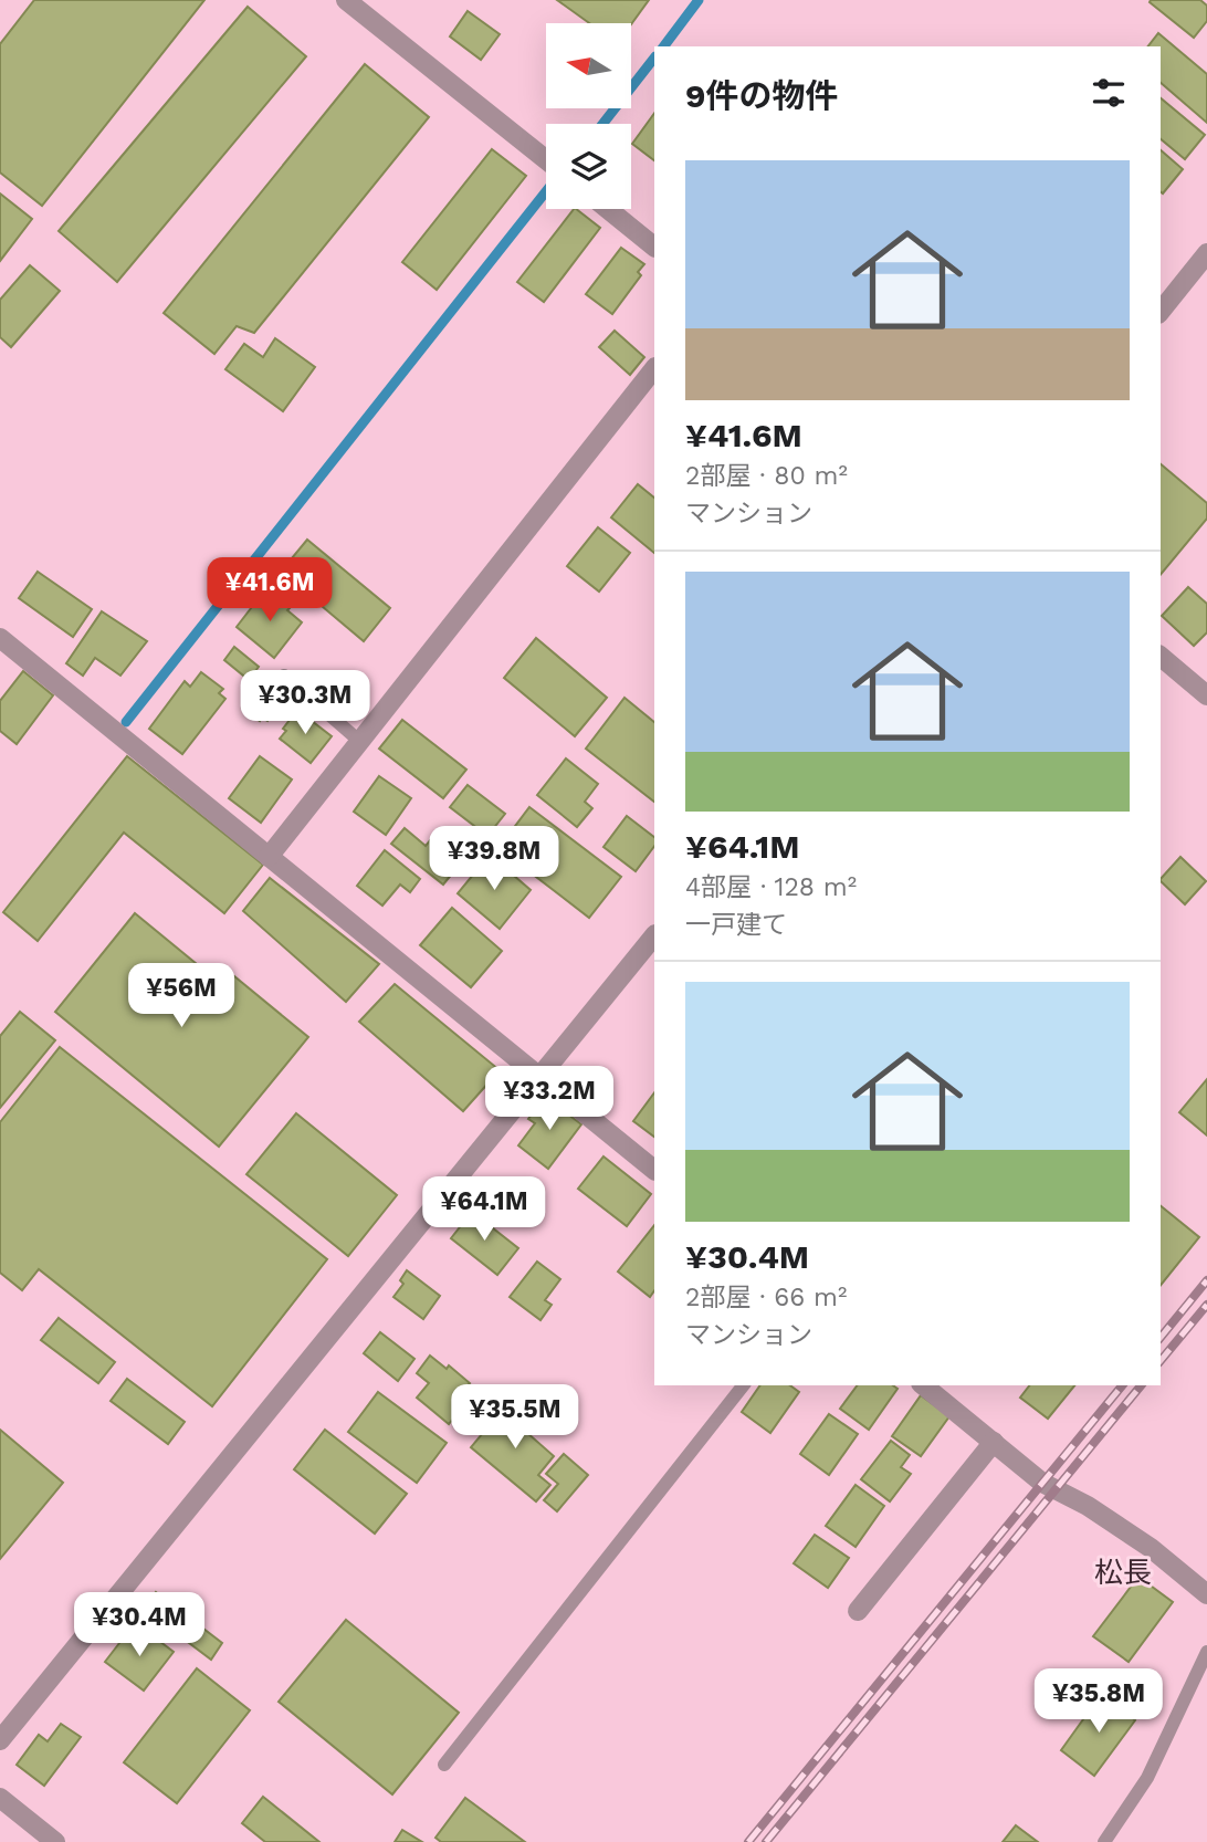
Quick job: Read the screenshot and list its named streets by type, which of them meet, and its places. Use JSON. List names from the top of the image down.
{
  "districts": ["松長"],
  "north": "left",
  "page": {
    "heading": "9件の物件",
    "list": [
      {
        "name": "¥41.6M",
        "note": "2部屋 · 80 m² · マンション"
      },
      {
        "name": "¥64.1M",
        "note": "4部屋 · 128 m² · 一戸建て"
      },
      {
        "name": "¥30.4M",
        "note": "2部屋 · 66 m² · マンション"
      }
    ],
    "price": [
      "¥41.6M",
      "¥30.3M",
      "¥39.8M",
      "¥56M",
      "¥33.2M",
      "¥64.1M",
      "¥35.5M",
      "¥30.4M",
      "¥35.8M"
    ]
  }
}
